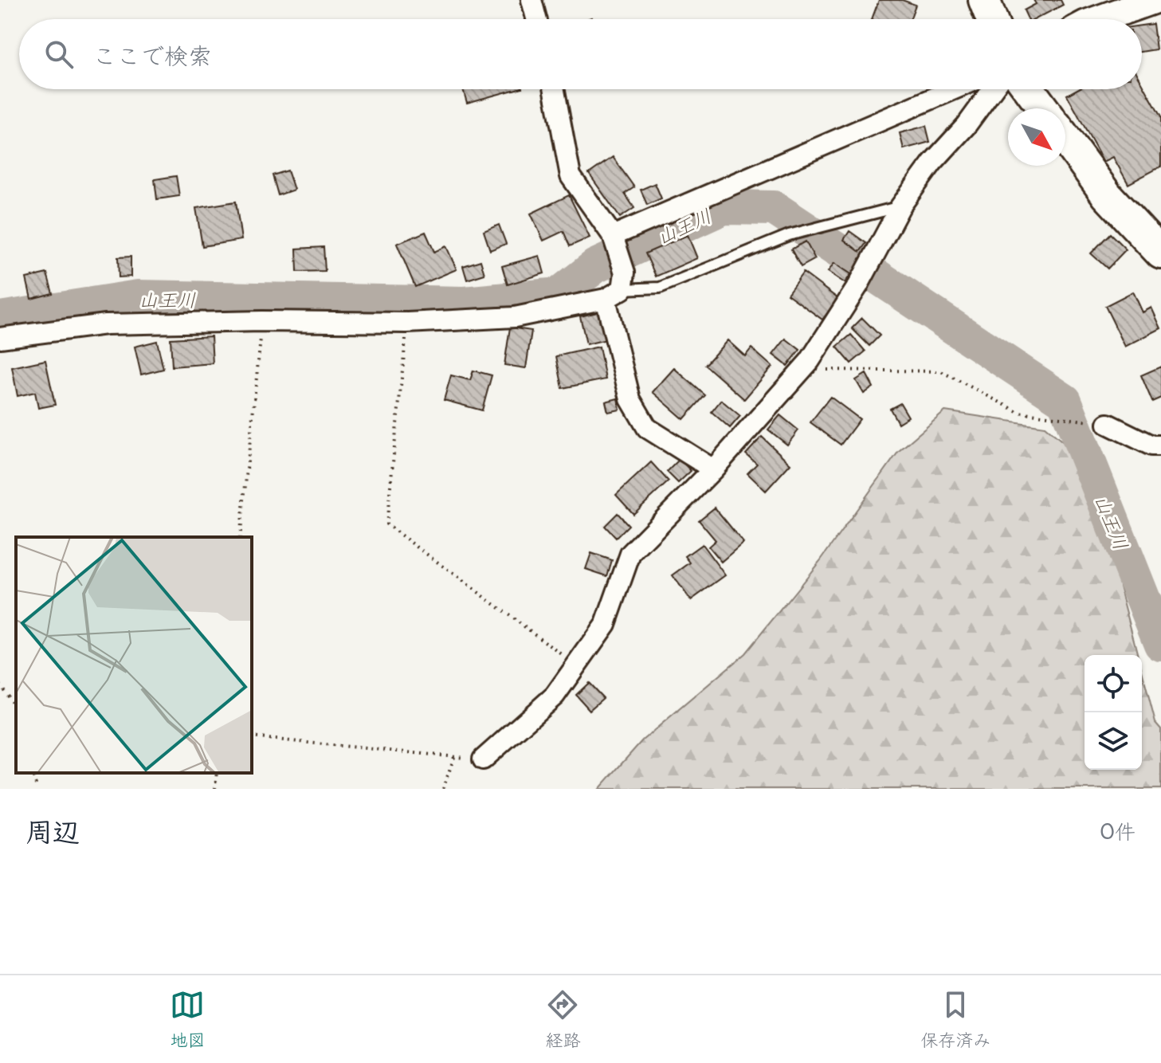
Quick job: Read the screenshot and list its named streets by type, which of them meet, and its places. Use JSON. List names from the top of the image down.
{
  "water": ["山王川"],
  "north": "bottom right",
  "page": {
    "search": "ここで検索",
    "heading": ["周辺", "0件"],
    "nav": ["地図", "経路", "保存済み"]
  }
}
